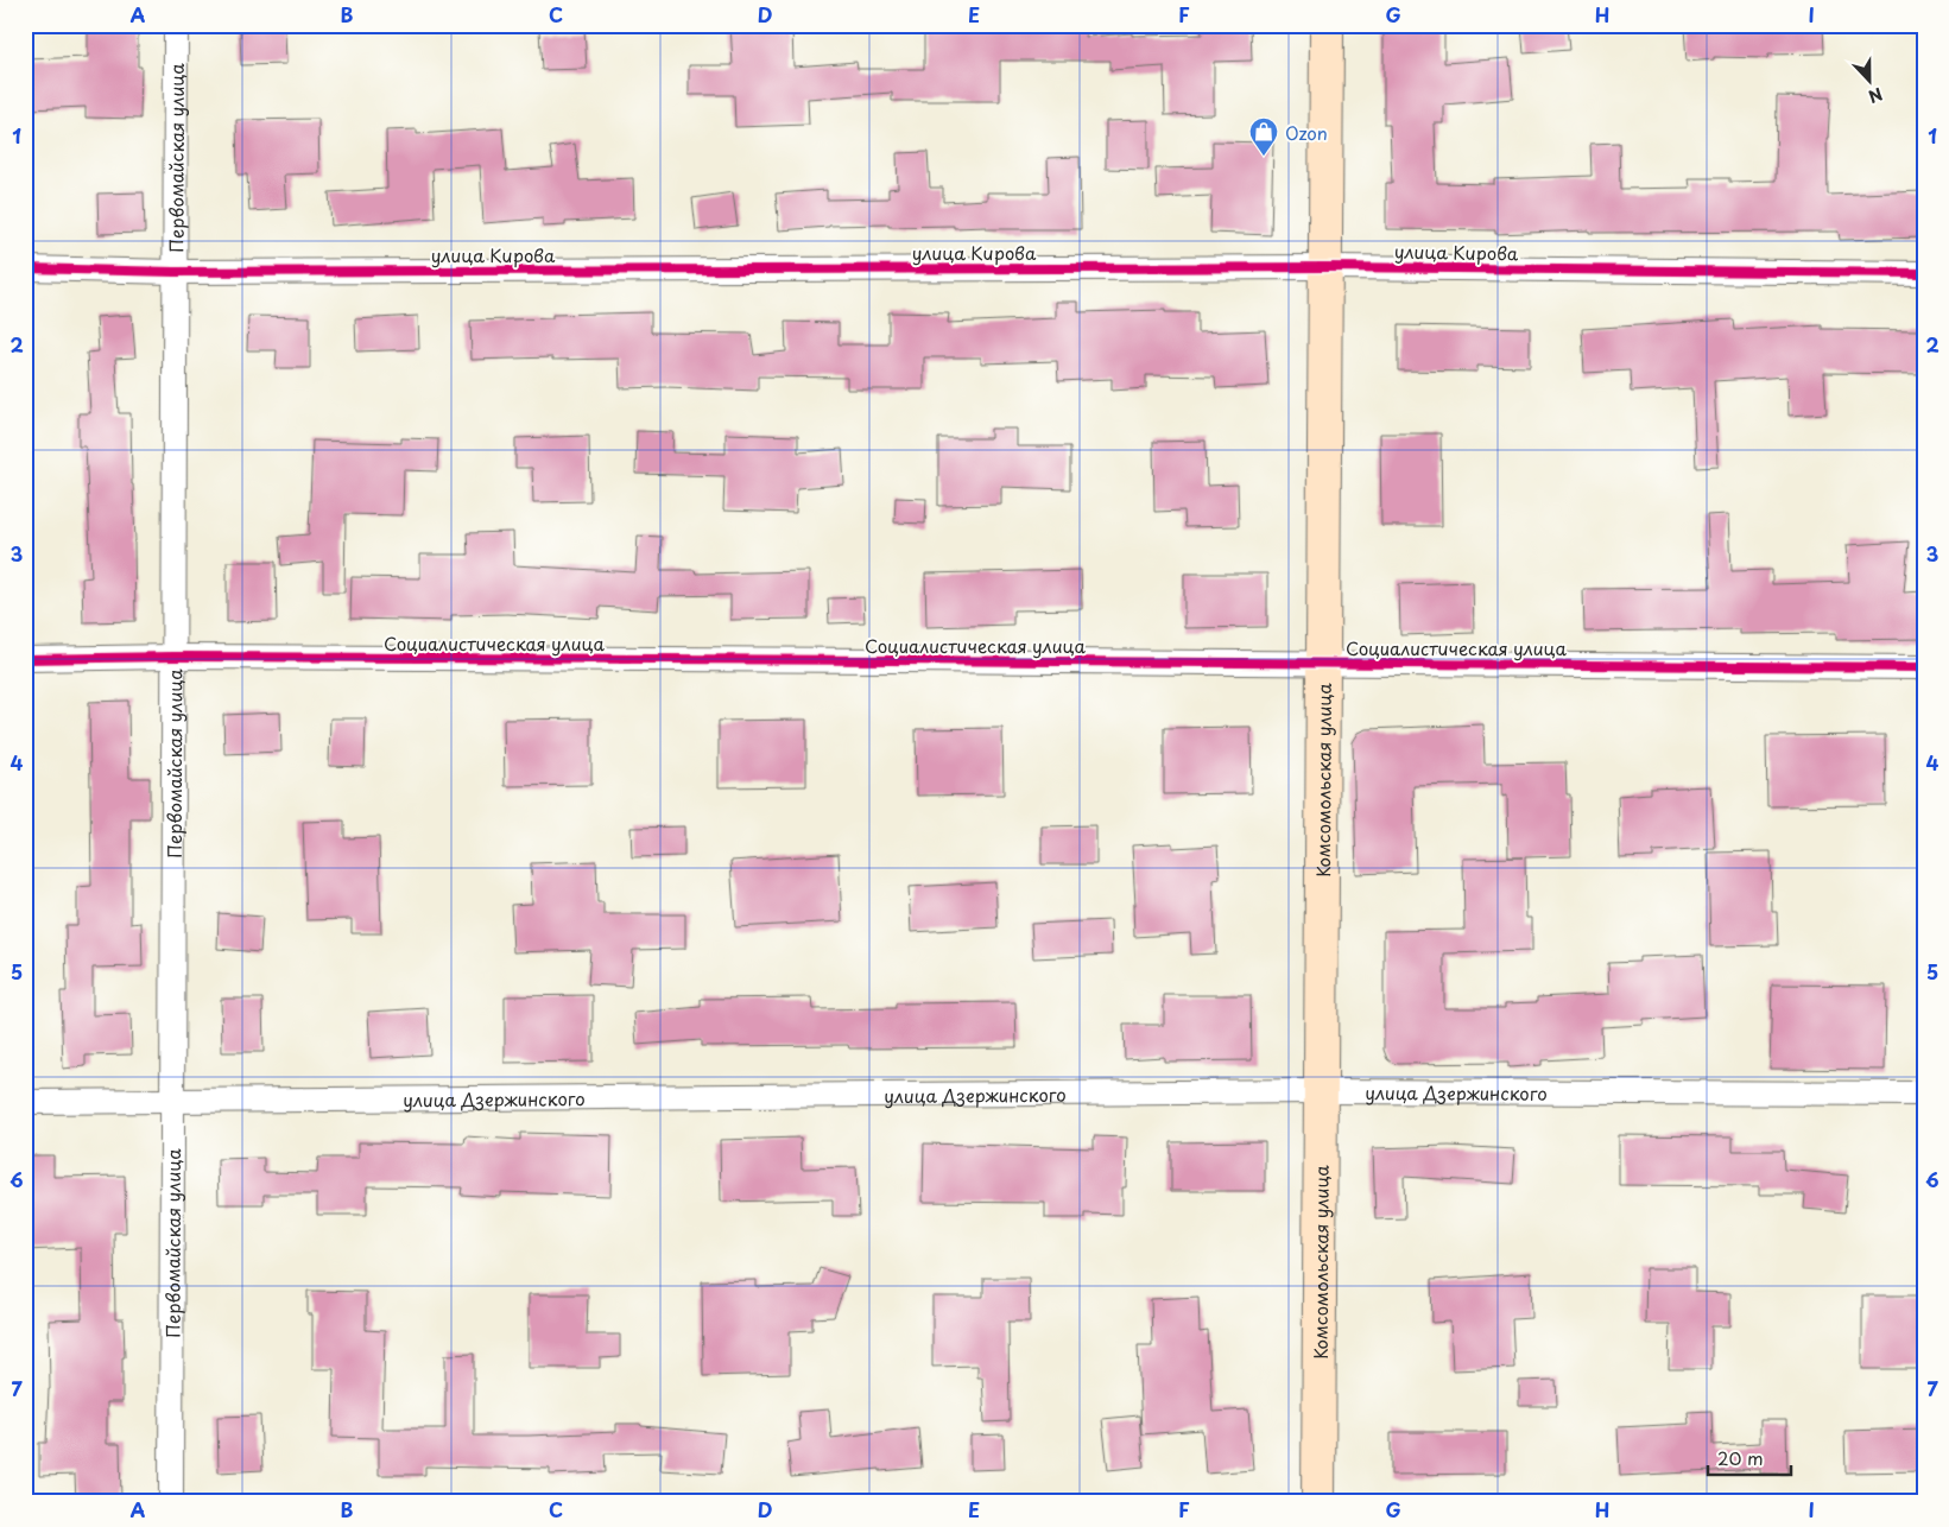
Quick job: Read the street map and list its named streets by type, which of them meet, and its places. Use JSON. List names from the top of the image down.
{
  "streets": {
    "main road": ["Комсомольская улица"],
    "street": [
      "Первомайская улица",
      "улица Кирова",
      "Социалистическая улица",
      "улица Дзержинского"
    ]
  },
  "crossings": [
    ["Первомайская улица", "улица Кирова"],
    ["Первомайская улица", "Социалистическая улица"],
    ["Первомайская улица", "улица Дзержинского"],
    ["улица Кирова", "Комсомольская улица"],
    ["Социалистическая улица", "Комсомольская улица"],
    ["Комсомольская улица", "улица Дзержинского"]
  ],
  "places": {
    "shop": ["Ozon"]
  },
  "scale_bar": "20 m",
  "north": "bottom",
  "grid": {
    "columns": [
      "A",
      "B",
      "C",
      "D",
      "E",
      "F",
      "G",
      "H",
      "I"
    ],
    "rows": [
      "1",
      "2",
      "3",
      "4",
      "5",
      "6",
      "7"
    ]
  }
}
